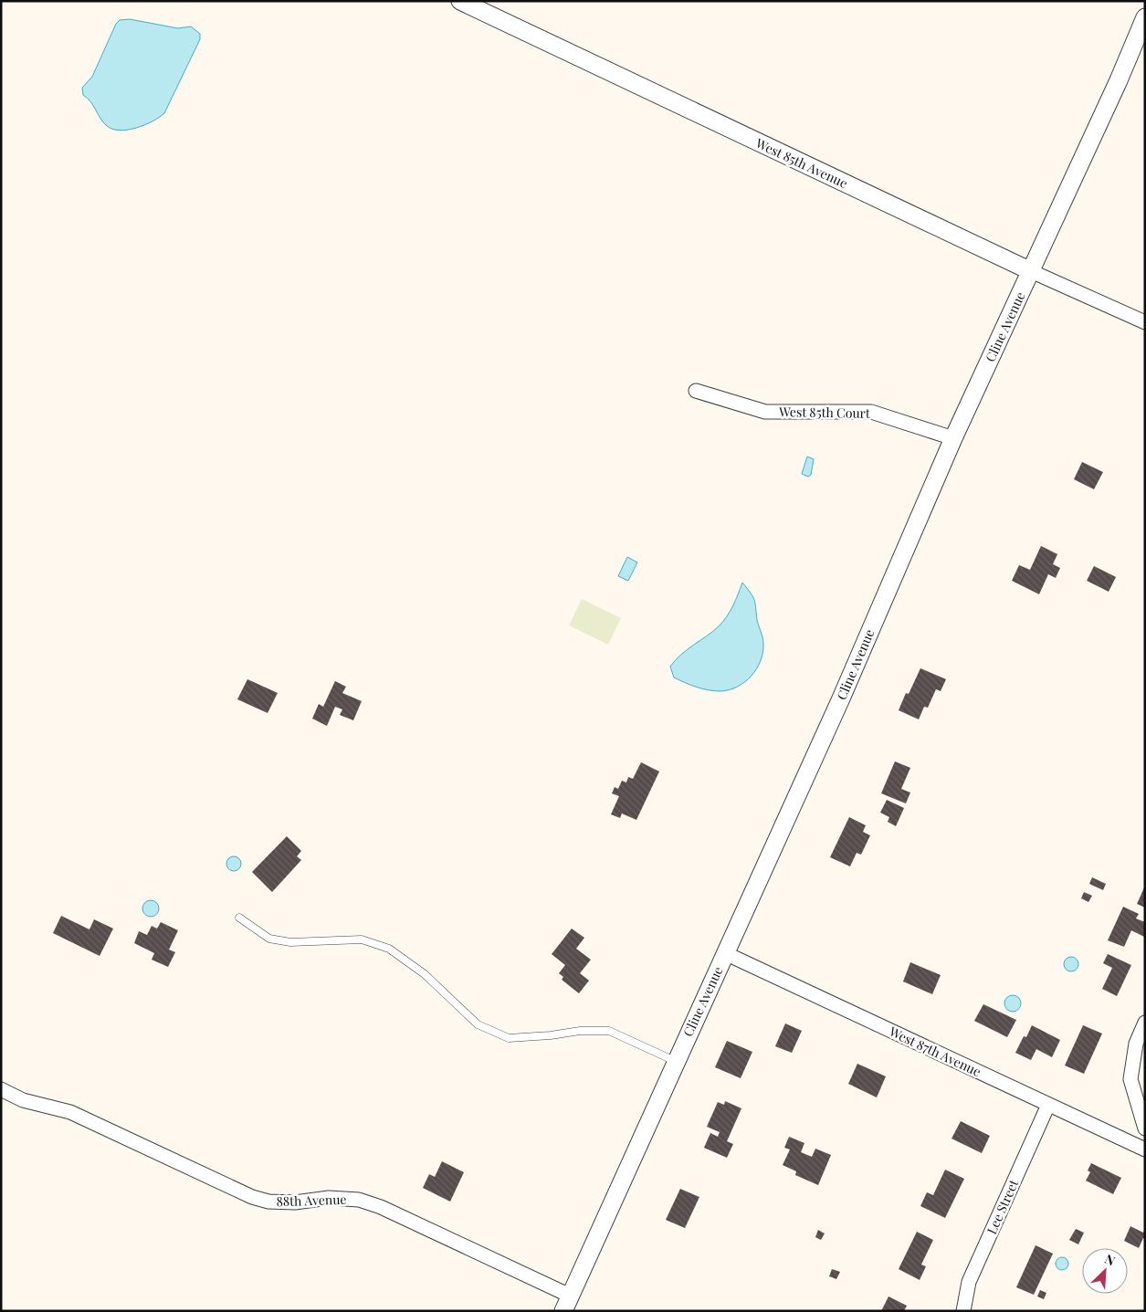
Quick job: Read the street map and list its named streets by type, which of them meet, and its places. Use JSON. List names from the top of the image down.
{
  "streets": {
    "street": [
      "West 85th Avenue",
      "Cline Avenue",
      "West 85th Court",
      "West 87th Avenue",
      "88th Avenue",
      "Lee Street"
    ]
  },
  "crossings": [
    ["West 85th Avenue", "Cline Avenue"],
    ["Cline Avenue", "West 85th Court"],
    ["Cline Avenue", "West 87th Avenue"],
    ["Cline Avenue", "88th Avenue"],
    ["West 87th Avenue", "Lee Street"]
  ],
  "north": "top right"
}
